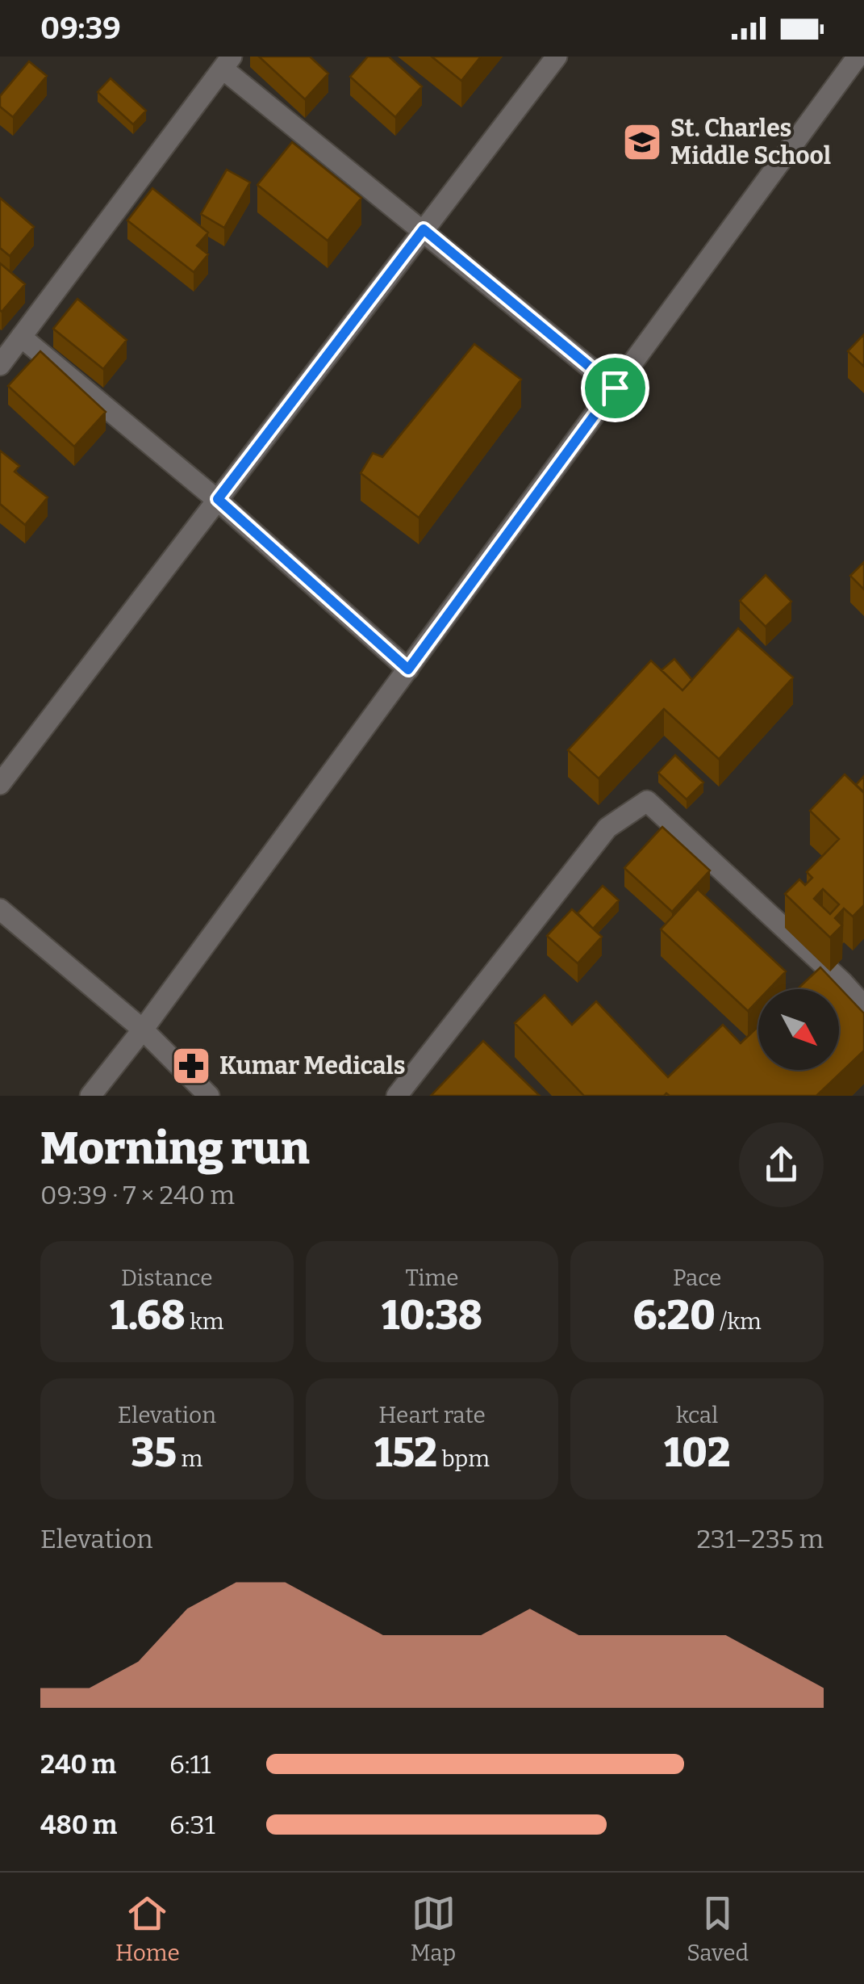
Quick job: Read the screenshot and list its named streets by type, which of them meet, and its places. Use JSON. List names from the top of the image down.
{
  "places": {
    "school or university": ["St. Charles Middle School"],
    "pharmacy": ["Kumar Medicals"]
  },
  "north": "bottom right",
  "page": {
    "status": "09:39",
    "heading": ["Morning run", "09:39 · 7 × 240 m"],
    "stats": [
      ["Distance", "1.68 km"],
      ["Time", "10:38"],
      ["Pace", "6:20 /km"],
      ["Elevation", "35 m"],
      ["Heart rate", "152 bpm"],
      ["kcal", "102"]
    ],
    "chart": ["Elevation", "231–235 m"],
    "list": [
      {
        "name": "240 m",
        "note": "6:11"
      },
      {
        "name": "480 m",
        "note": "6:31"
      }
    ],
    "tabs": ["Home", "Map", "Saved"]
  }
}
